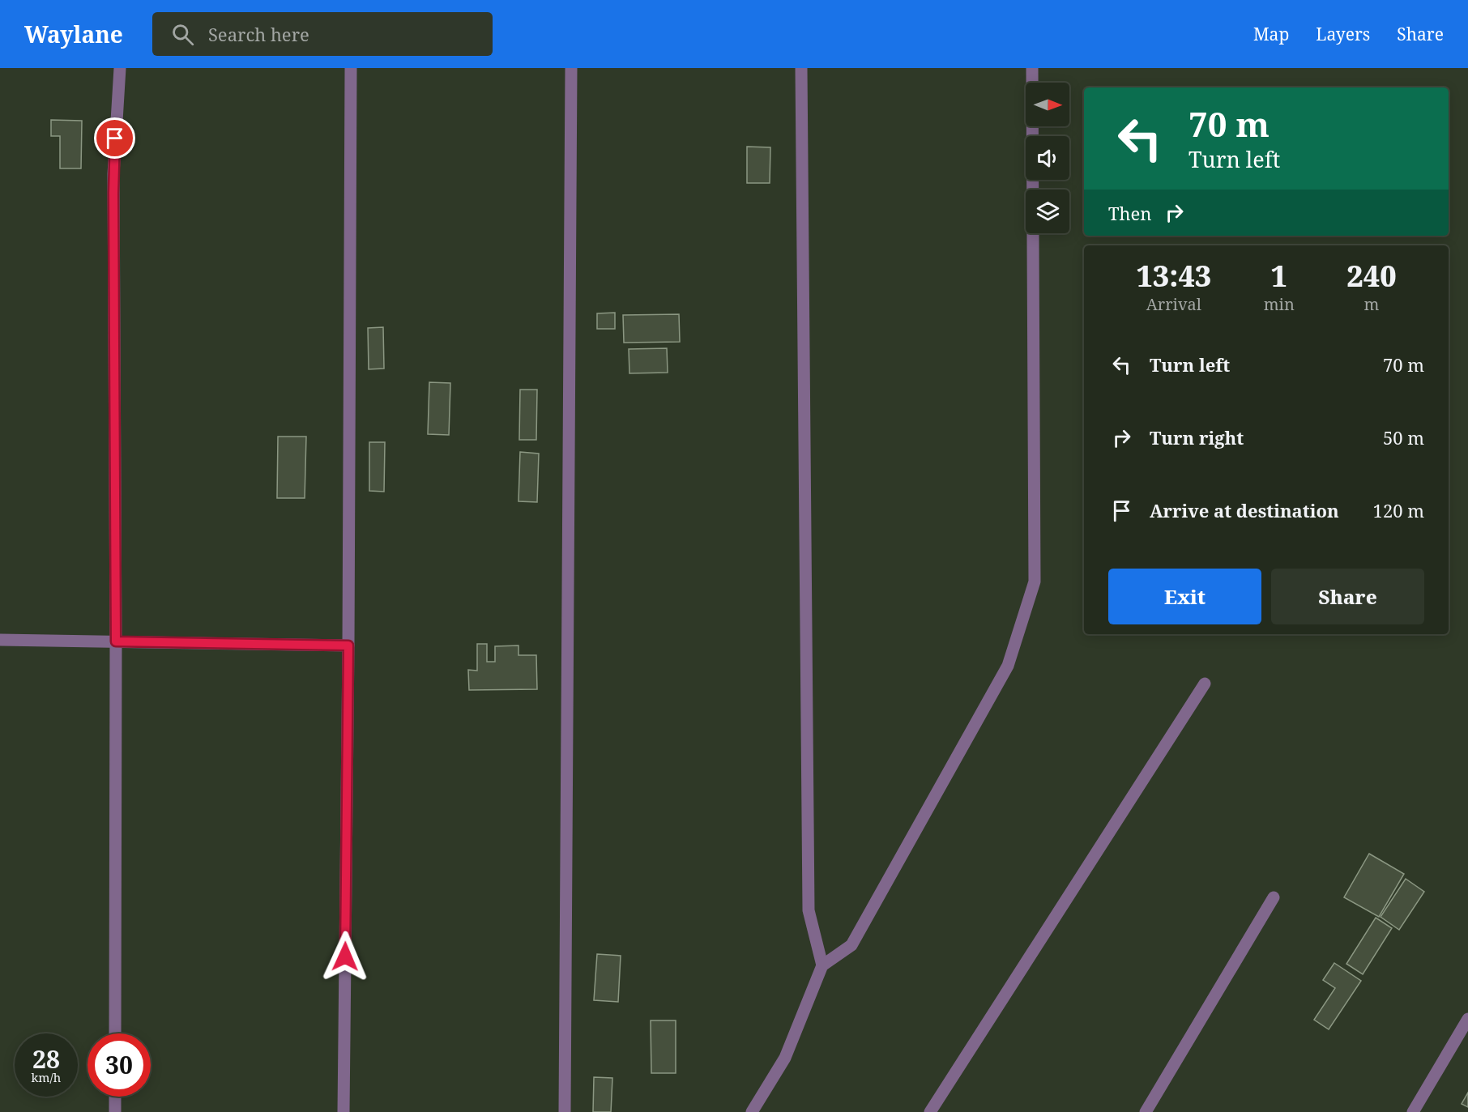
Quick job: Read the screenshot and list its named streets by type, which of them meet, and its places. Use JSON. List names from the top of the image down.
{
  "north": "right",
  "page": {
    "header": "Waylane",
    "search": "Search here",
    "nav": ["Map", "Layers", "Share"],
    "turn": ["70 m", "Turn left"],
    "then": "Then",
    "eta": [
      "13:43",
      "Arrival",
      "1",
      "min",
      "240",
      "m"
    ],
    "list": [
      {
        "name": "Turn left",
        "value": "70 m"
      },
      {
        "name": "Turn right",
        "value": "50 m"
      },
      {
        "name": "Arrive at destination",
        "value": "120 m"
      }
    ],
    "buttons": ["Exit", "Share"],
    "speed": "28 km/h",
    "limit": "30"
  }
}
